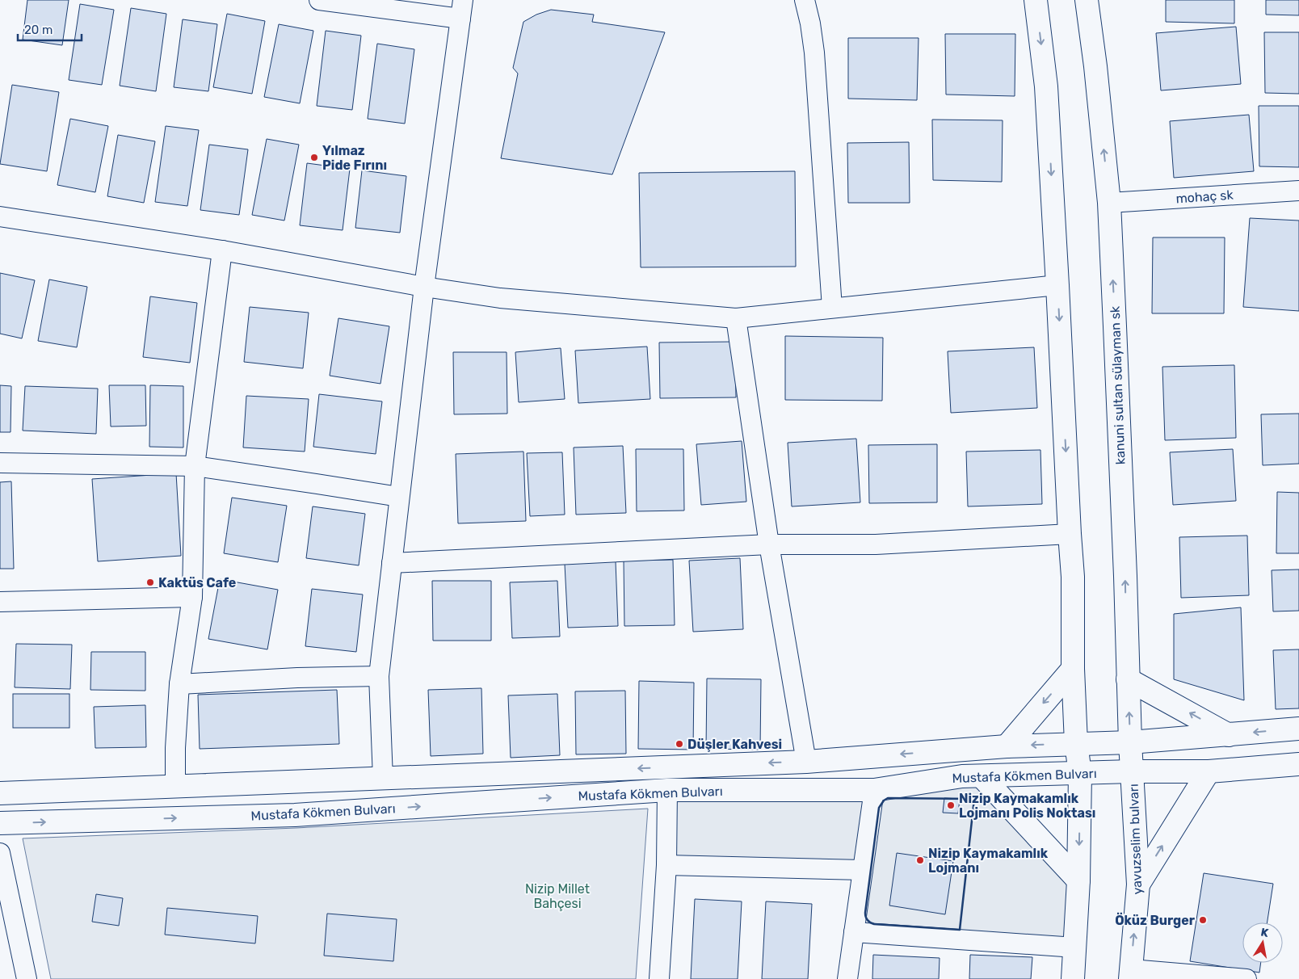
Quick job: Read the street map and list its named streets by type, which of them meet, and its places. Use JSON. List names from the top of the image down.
{
  "streets": {
    "main road": ["kanuni sultan sülayman sk", "Mustafa Kökmen Bulvarı", "yavuzselim bulvarı"],
    "street": ["mohaç sk"]
  },
  "crossings": [
    ["mohaç sk", "kanuni sultan sülayman sk"],
    ["kanuni sultan sülayman sk", "Mustafa Kökmen Bulvarı"],
    ["kanuni sultan sülayman sk", "yavuzselim bulvarı"],
    ["Mustafa Kökmen Bulvarı", "yavuzselim bulvarı"]
  ],
  "parks": ["Nizip Millet Bahçesi"],
  "places": [
    "Yılmaz Pide Fırını",
    "Kaktüs Cafe",
    "Düşler Kahvesi",
    "Nizip Kaymakamlık Lojmanı Polis Noktası",
    "Nizip Kaymakamlık Lojmanı",
    "Öküz Burger"
  ],
  "scale_bar": "20 m",
  "north": "top"
}
